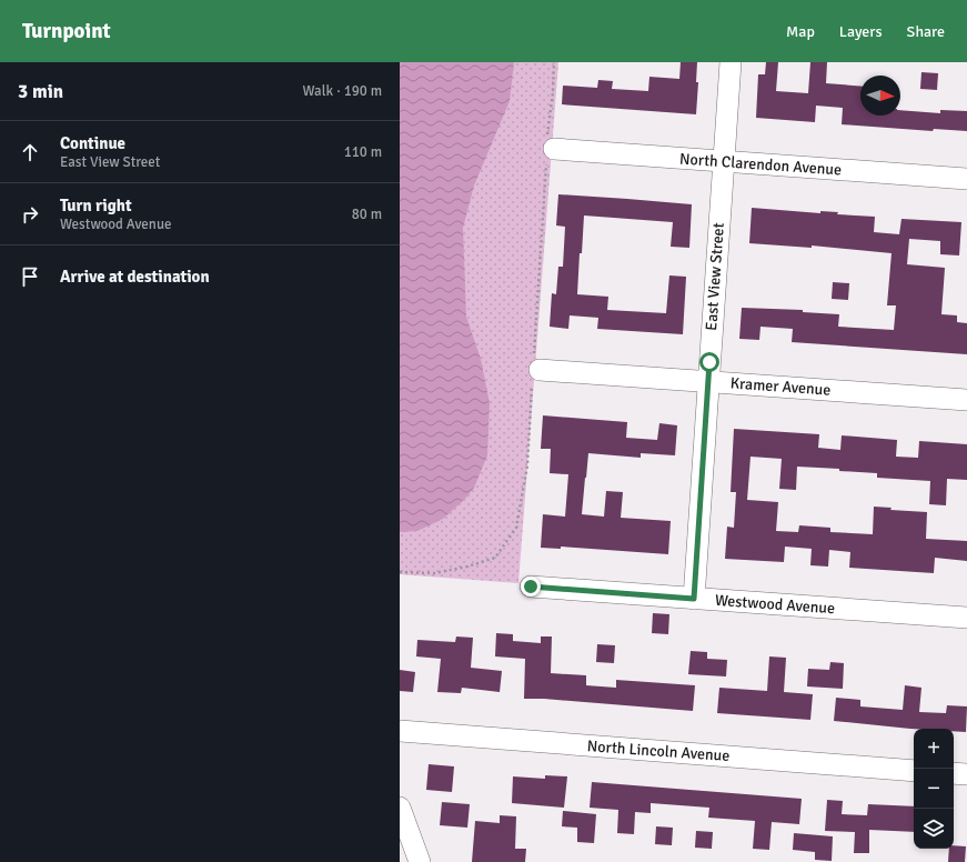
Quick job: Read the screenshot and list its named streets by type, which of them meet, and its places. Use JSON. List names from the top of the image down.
{
  "streets": {
    "street": [
      "North Clarendon Avenue",
      "East View Street",
      "Kramer Avenue",
      "Westwood Avenue",
      "North Lincoln Avenue"
    ]
  },
  "crossings": [
    ["North Clarendon Avenue", "East View Street"],
    ["East View Street", "Kramer Avenue"],
    ["East View Street", "Westwood Avenue"]
  ],
  "north": "right",
  "page": {
    "header": "Turnpoint",
    "nav": ["Map", "Layers", "Share"],
    "heading": ["3 min", "Walk · 190 m"],
    "list": [
      ["Continue", "East View Street", "110 m"],
      ["Turn right", "Westwood Avenue", "80 m"],
      "Arrive at destination"
    ],
    "map_buttons": ["+", "−"]
  }
}
